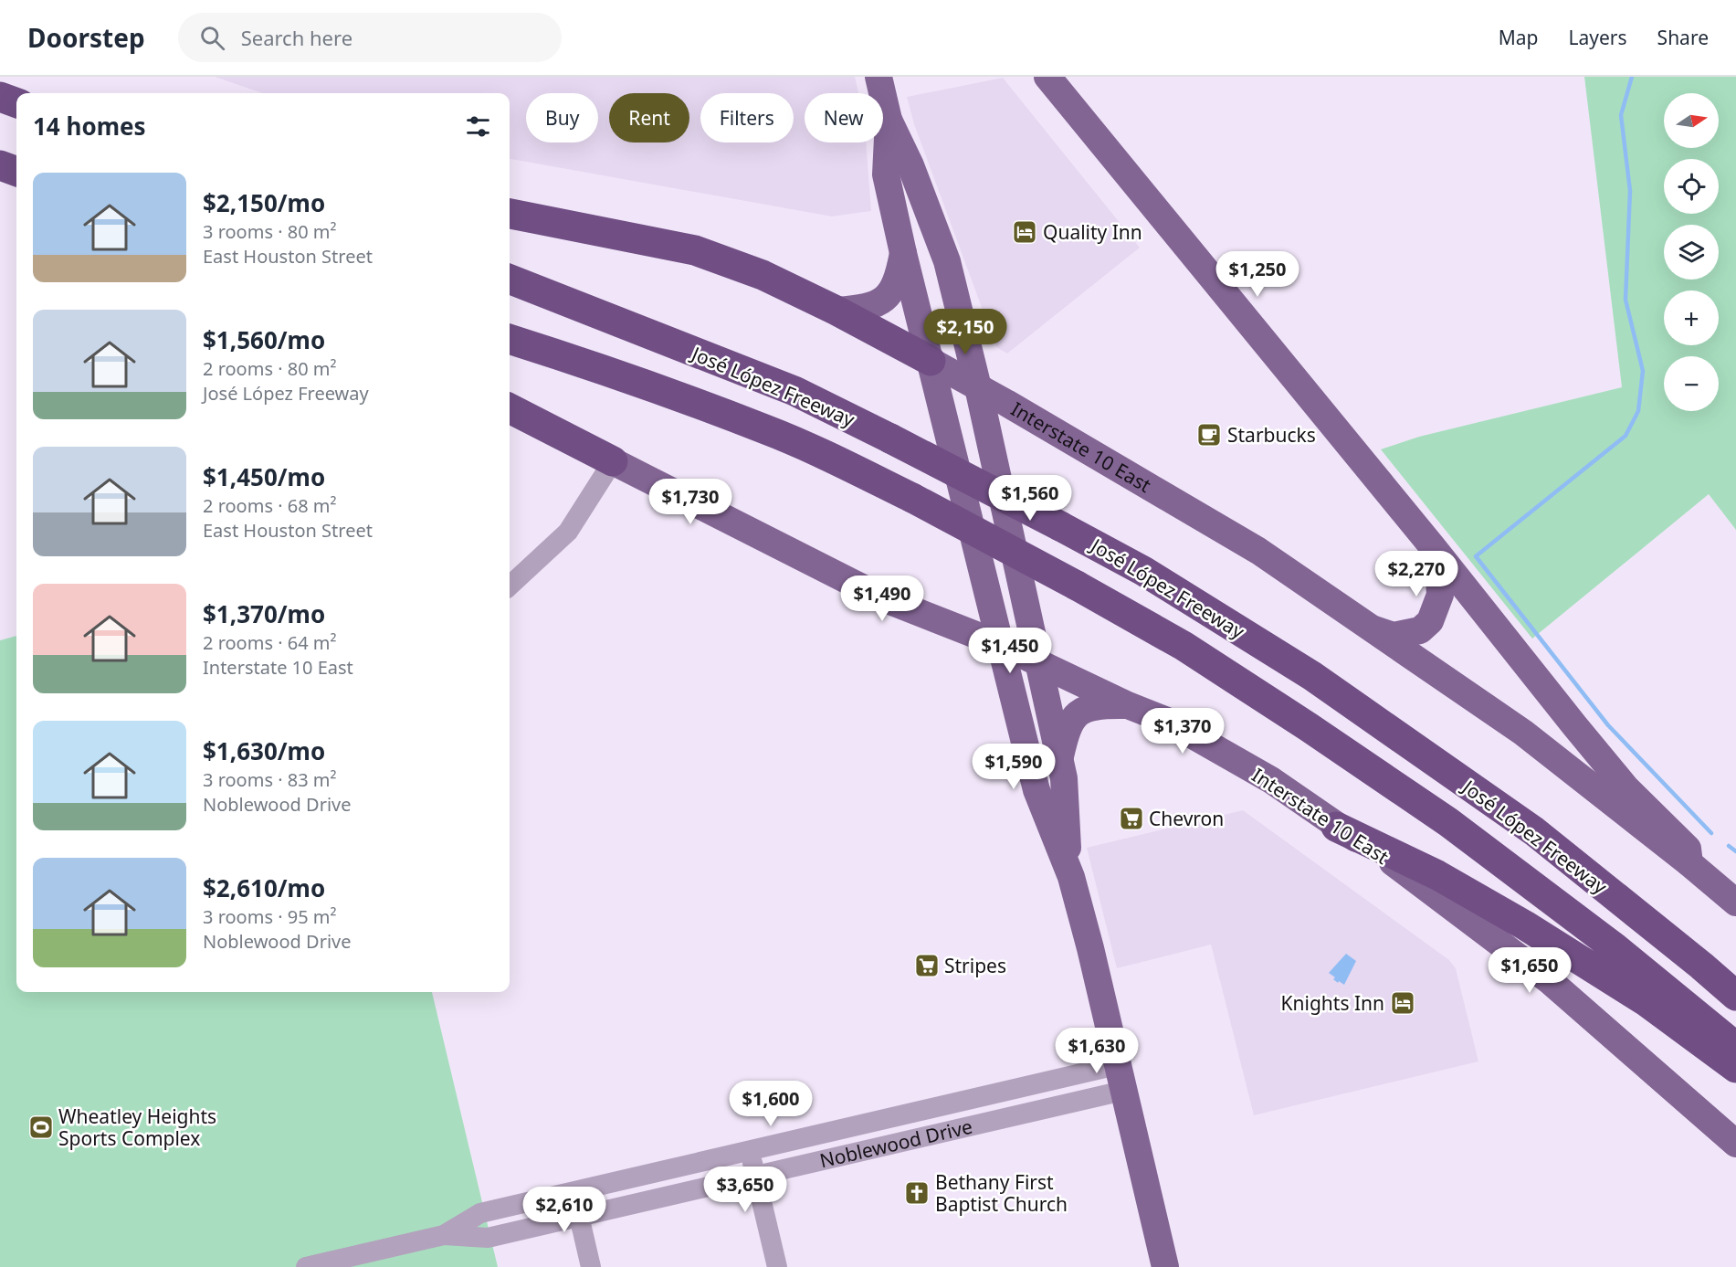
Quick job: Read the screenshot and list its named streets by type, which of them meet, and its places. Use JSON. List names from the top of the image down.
{
  "streets": {
    "highway": ["José López Freeway"],
    "main road": ["Interstate 10 East"],
    "street": ["Noblewood Drive"]
  },
  "places": {
    "hotel": ["Quality Inn", "Knights Inn"],
    "cafe": ["Starbucks"],
    "supermarket": ["Chevron", "Stripes"],
    "sports": ["Wheatley Heights Sports Complex"],
    "church": ["Bethany First Baptist Church"]
  },
  "north": "right",
  "page": {
    "header": "Doorstep",
    "search": "Search here",
    "nav": ["Map", "Layers", "Share"],
    "map_buttons": ["+", "−"],
    "chip": [
      "Buy",
      "Rent",
      "Filters",
      "New"
    ],
    "heading": "14 homes",
    "list": [
      {
        "name": "$2,150/mo",
        "note": "3 rooms · 80 m² · East Houston Street"
      },
      {
        "name": "$1,560/mo",
        "note": "2 rooms · 80 m² · José López Freeway"
      },
      {
        "name": "$1,450/mo",
        "note": "2 rooms · 68 m² · East Houston Street"
      },
      {
        "name": "$1,370/mo",
        "note": "2 rooms · 64 m² · Interstate 10 East"
      },
      {
        "name": "$1,630/mo",
        "note": "3 rooms · 83 m² · Noblewood Drive"
      },
      {
        "name": "$2,610/mo",
        "note": "3 rooms · 95 m² · Noblewood Drive"
      }
    ],
    "price": [
      "$1,250",
      "$2,150",
      "$1,560",
      "$1,730",
      "$2,270",
      "$1,490",
      "$1,450",
      "$1,370",
      "$1,590",
      "$1,650",
      "$1,630",
      "$1,600",
      "$3,650",
      "$2,610"
    ]
  }
}
